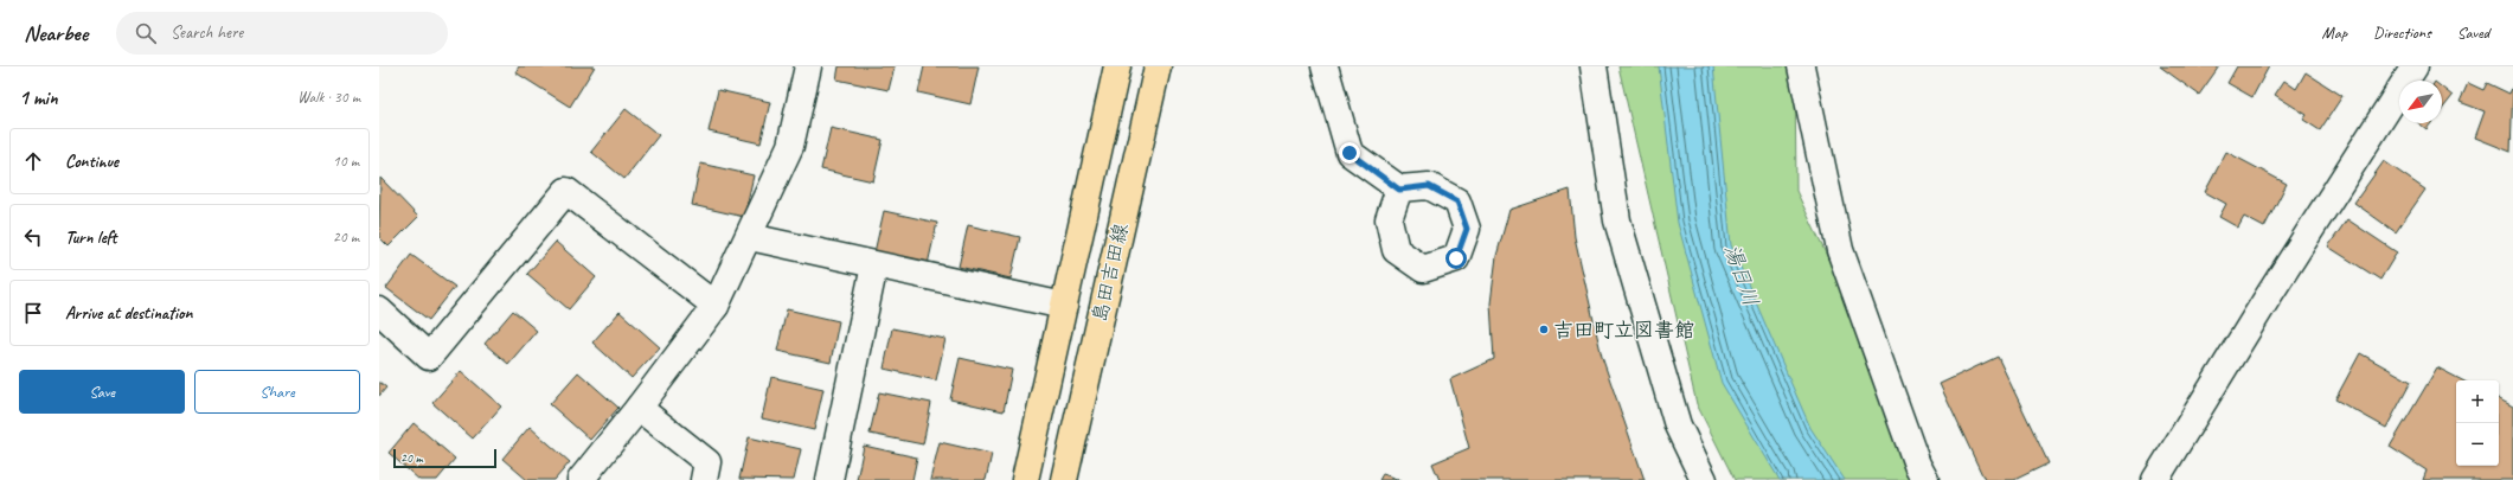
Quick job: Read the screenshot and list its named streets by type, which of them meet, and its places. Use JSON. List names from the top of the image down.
{
  "streets": {
    "main road": ["島田吉田線"]
  },
  "water": ["湯日川"],
  "places": ["吉田町立図書館"],
  "scale_bar": "20 m",
  "north": "bottom left",
  "page": {
    "header": "Nearbee",
    "search": "Search here",
    "nav": ["Map", "Directions", "Saved"],
    "heading": ["1 min", "Walk · 30 m"],
    "list": [
      ["Continue", "10 m"],
      ["Turn left", "20 m"],
      "Arrive at destination"
    ],
    "buttons": ["Save", "Share"],
    "map_buttons": ["+", "−"],
    "scale": "20 m"
  }
}
